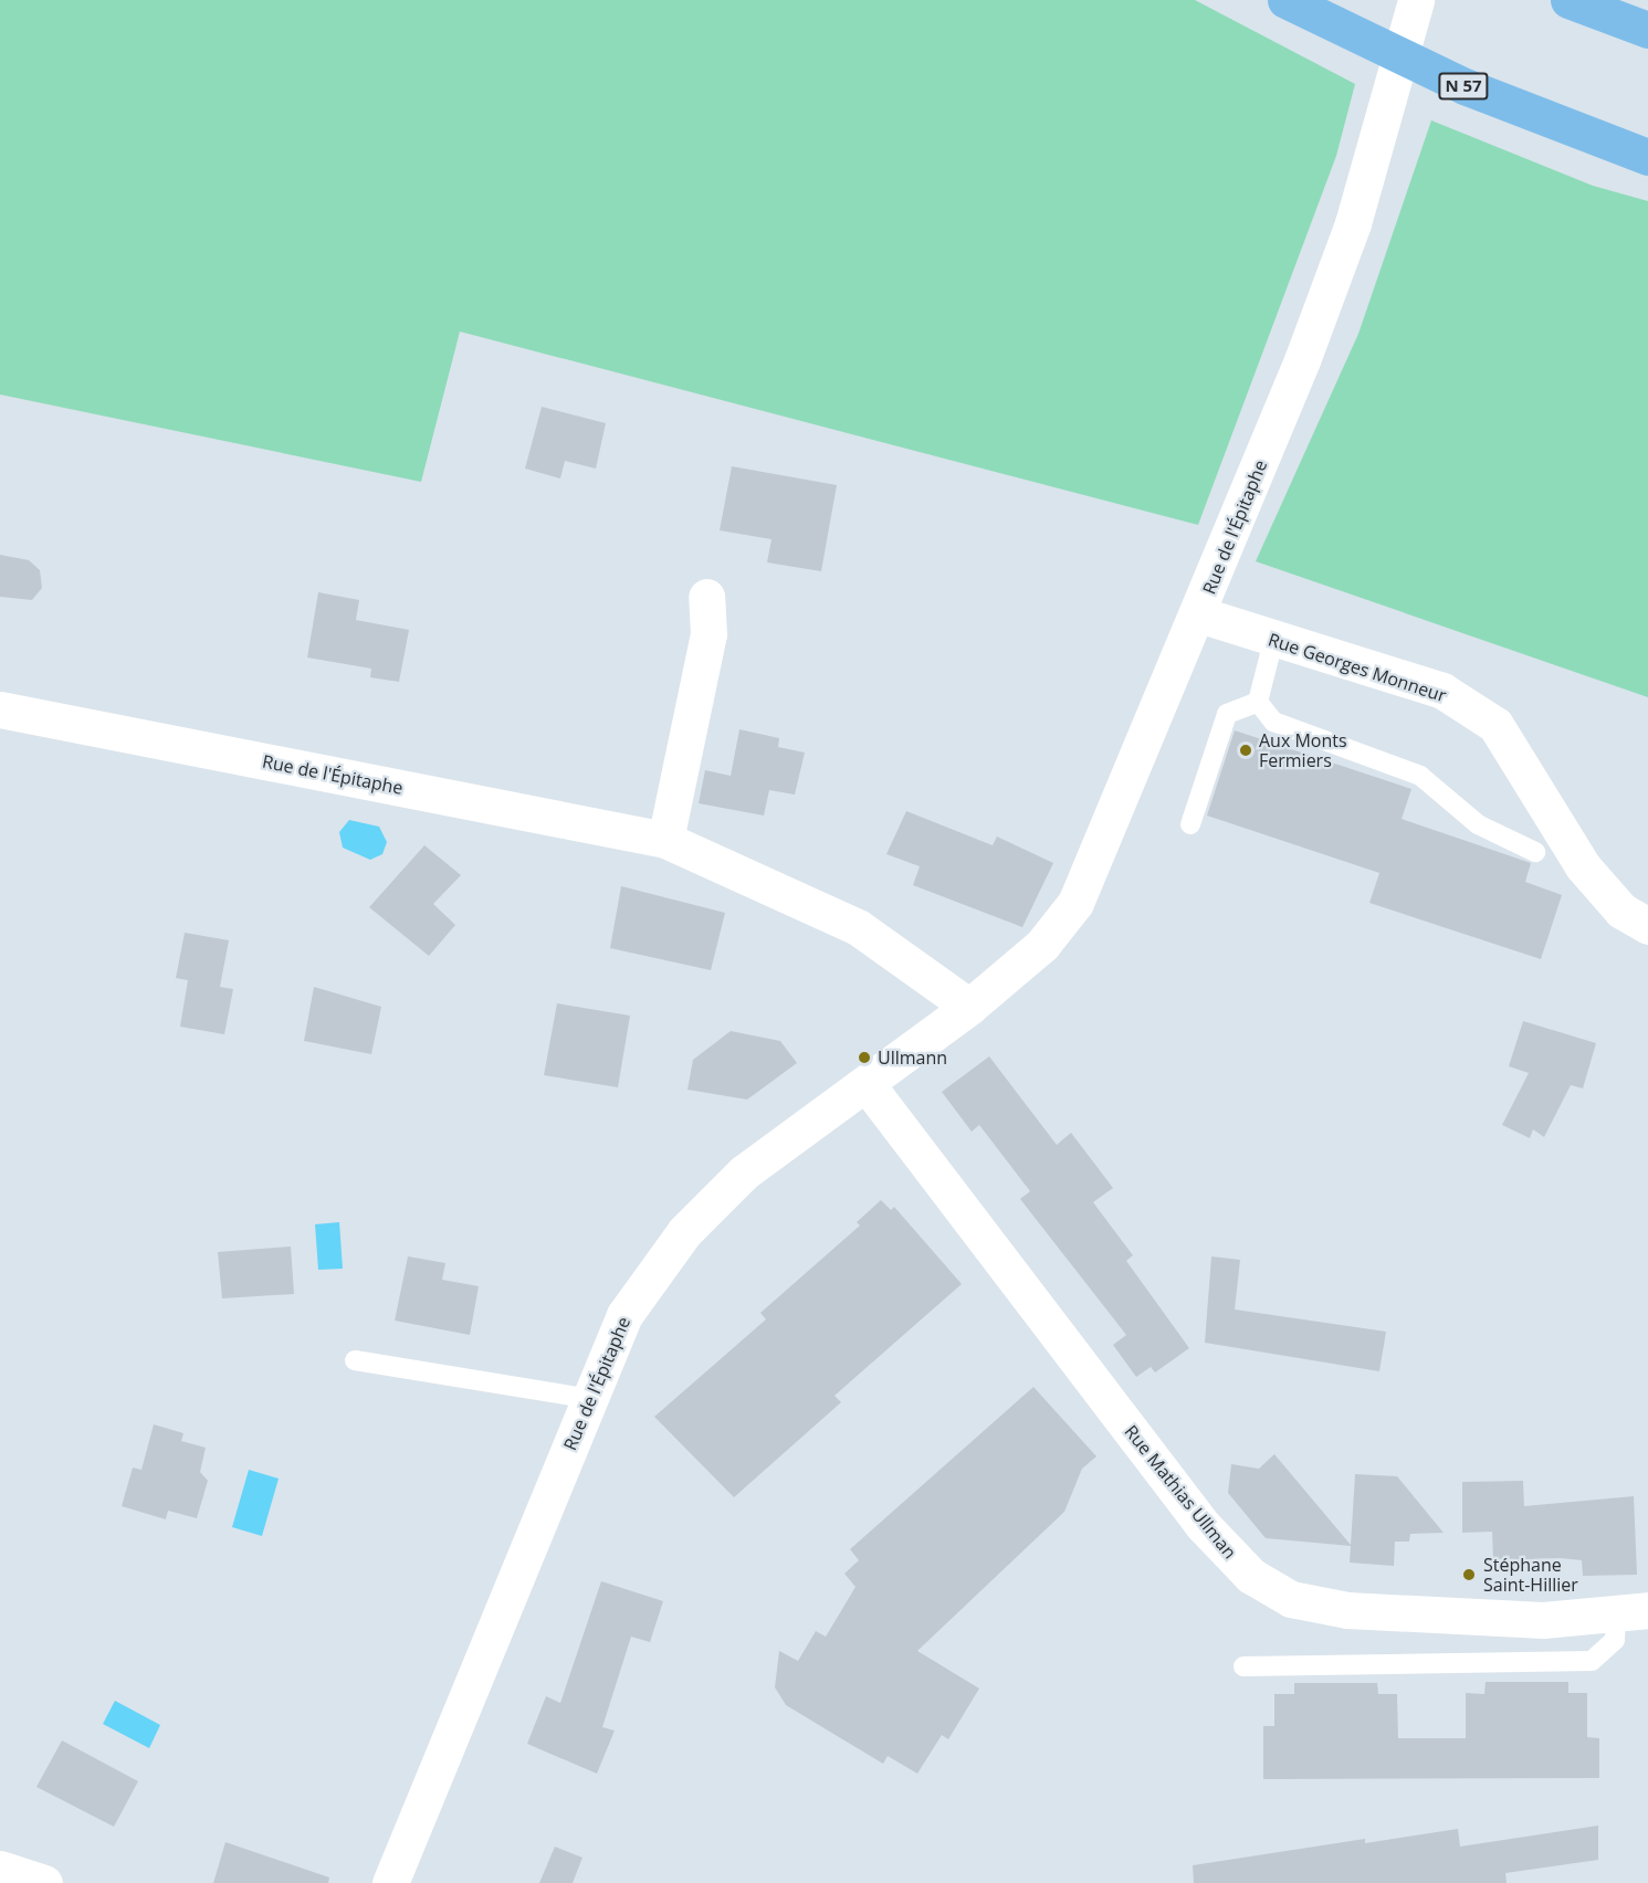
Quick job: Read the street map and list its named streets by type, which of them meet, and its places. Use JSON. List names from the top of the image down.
{
  "streets": {
    "highway": ["N 57"],
    "street": ["Rue de l'Épitaphe", "Rue Georges Monneur", "Rue Mathias Ullman"]
  },
  "crossings": [
    ["Rue de l'Épitaphe", "Rue Georges Monneur"],
    ["Rue de l'Épitaphe", "Rue Mathias Ullman"]
  ],
  "places": ["Aux Monts Fermiers", "Ullmann", "Stéphane Saint-Hillier"]
}
